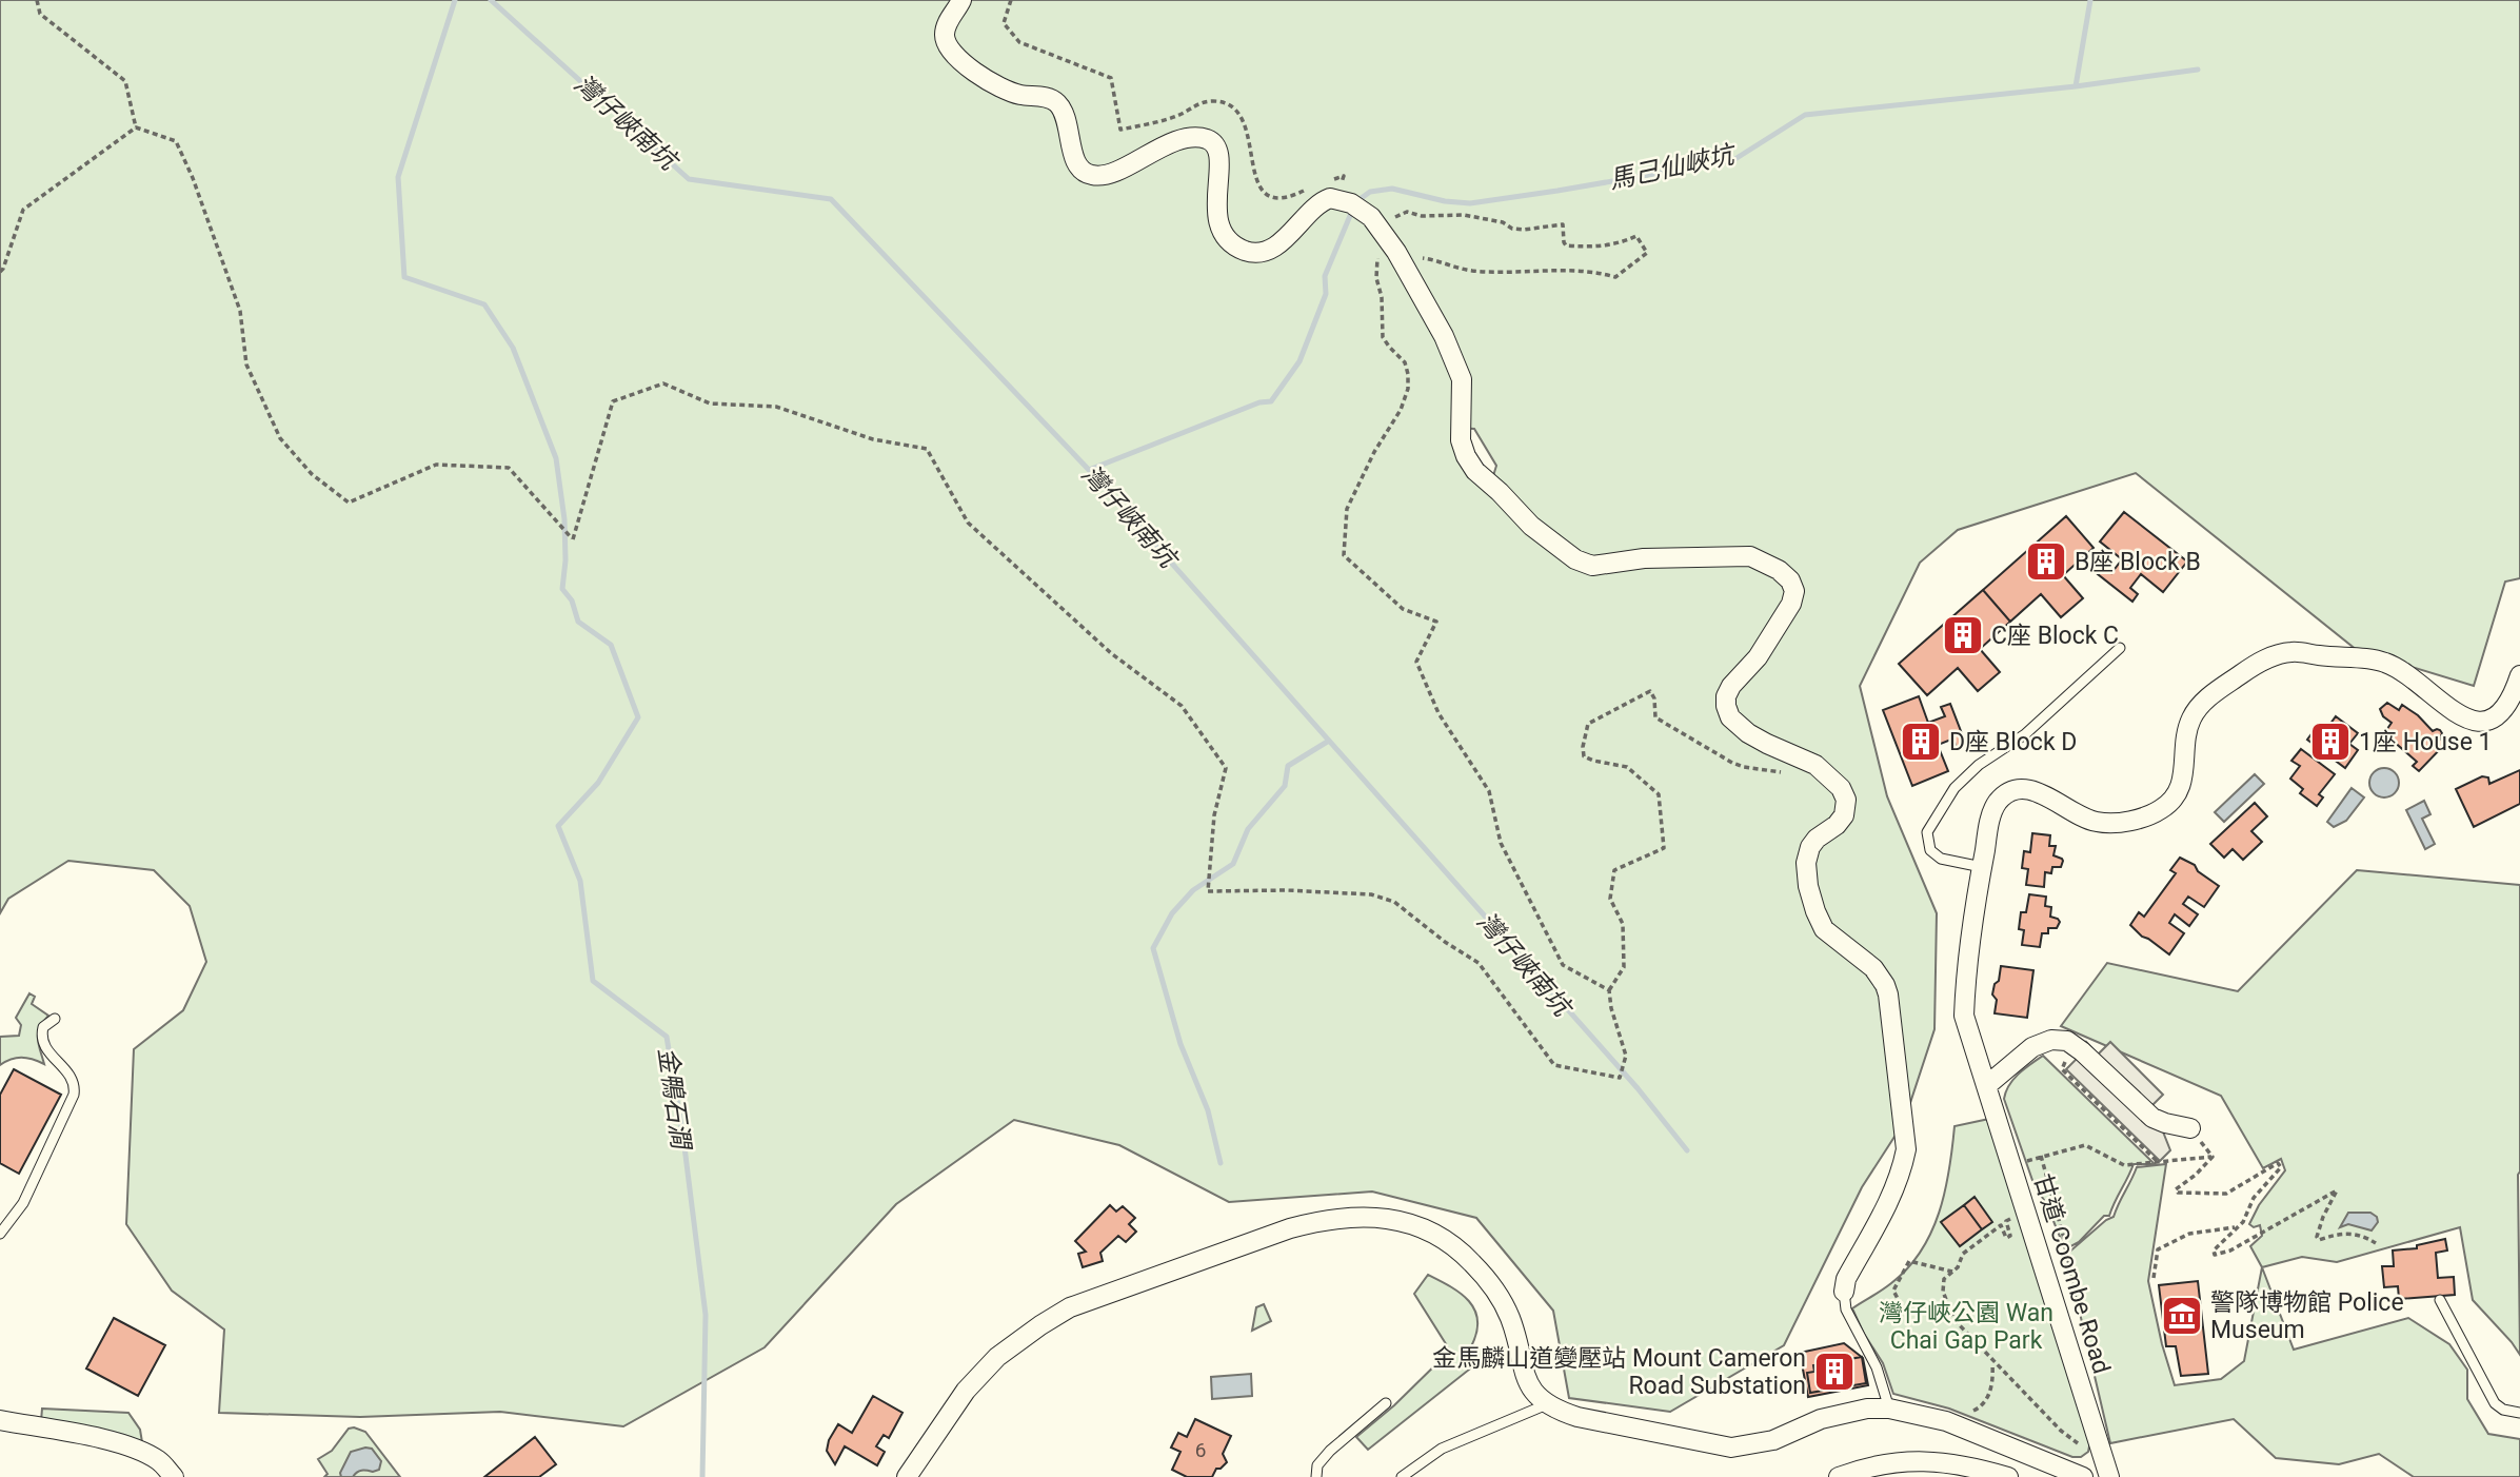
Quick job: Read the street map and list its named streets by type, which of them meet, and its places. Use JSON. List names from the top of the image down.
{
  "streets": {
    "street": ["甘道 Coombe Road"]
  },
  "water": ["灣仔峽南坑", "馬己仙峽坑", "金鴨石澗"],
  "parks": ["灣仔峽公園 Wan Chai Gap Park"],
  "places": {
    "building": [
      "B座 Block B",
      "C座 Block C",
      "D座 Block D",
      "1座 House 1",
      "金馬麟山道變壓站 Mount Cameron Road Substation"
    ],
    "museum": ["警隊博物館 Police Museum"]
  },
  "house_numbers": ["6"]
}
